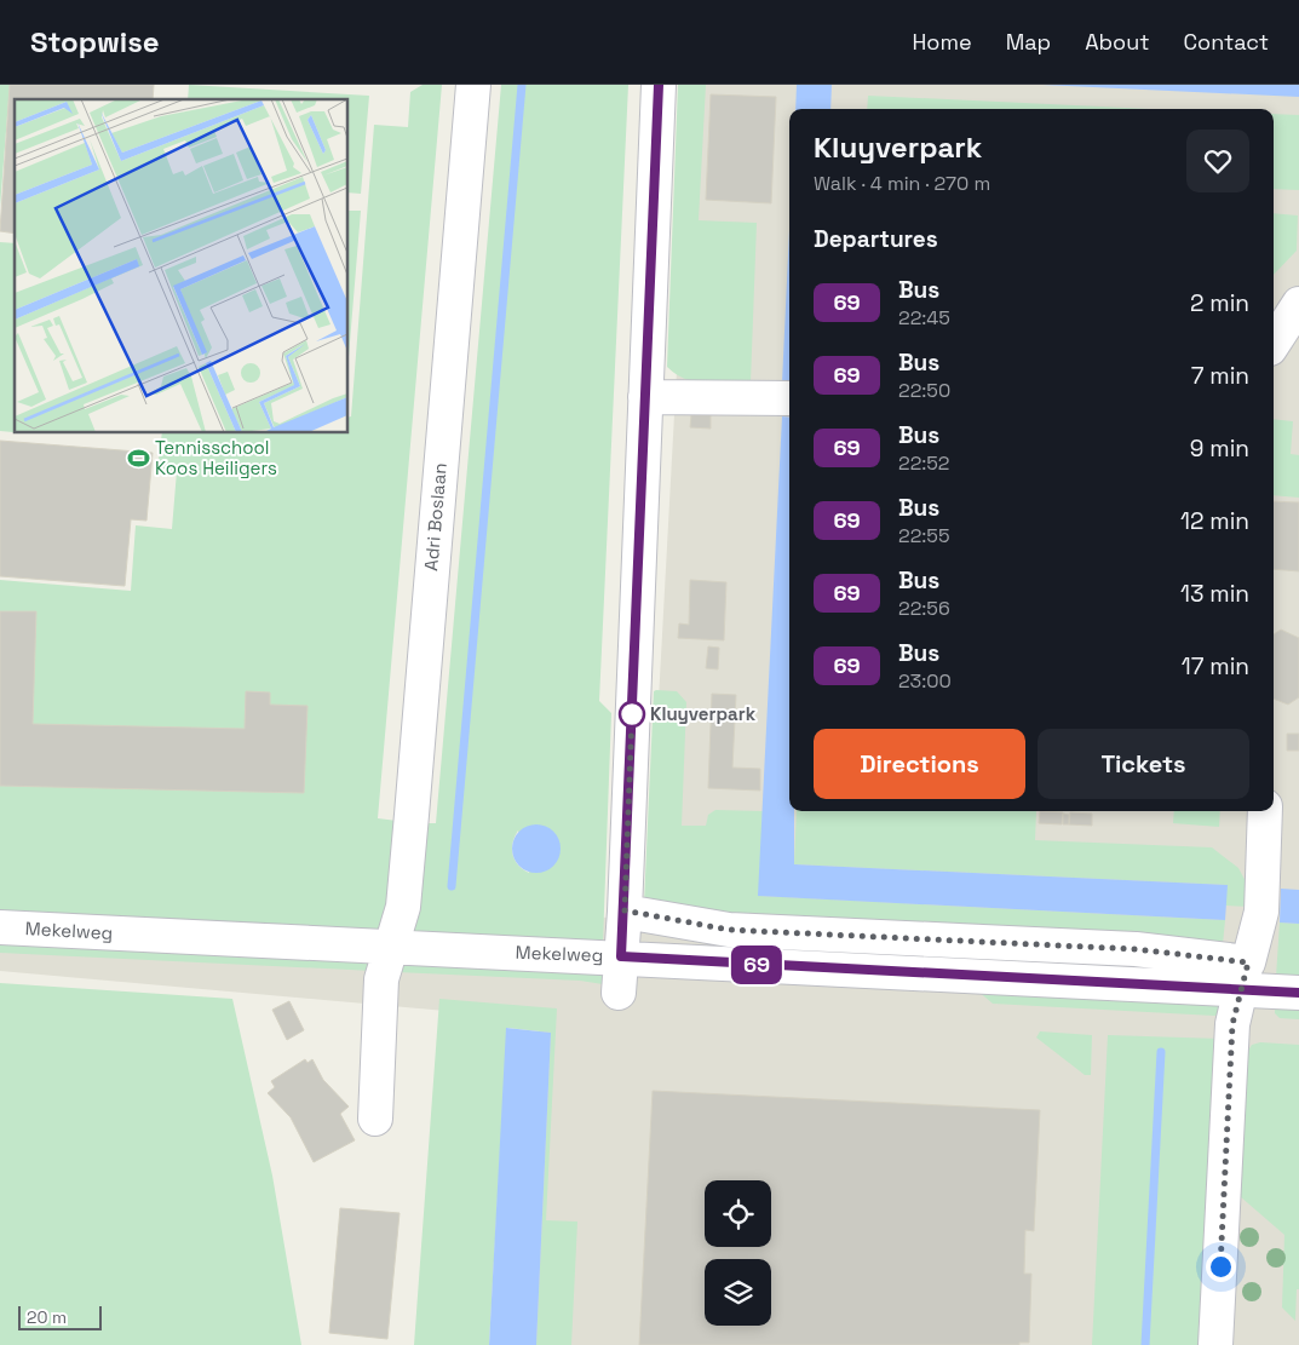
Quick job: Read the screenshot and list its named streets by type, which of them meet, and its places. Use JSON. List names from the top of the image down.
{
  "streets": {
    "street": ["Adri Boslaan", "Mekelweg"]
  },
  "crossings": [
    ["Adri Boslaan", "Mekelweg"]
  ],
  "places": {
    "sports": ["Tennisschool Koos Heiligers"],
    "other": ["Kluyverpark"]
  },
  "lines": ["bus line 69"],
  "scale_bar": "20 m",
  "page": {
    "header": "Stopwise",
    "nav": [
      "Home",
      "Map",
      "About",
      "Contact"
    ],
    "on_map": "69",
    "heading": [
      ["Kluyverpark", "Walk · 4 min · 270 m"],
      "Departures"
    ],
    "list": [
      {
        "mark": "69",
        "name": "Bus",
        "note": "22:45",
        "value": "2 min"
      },
      {
        "mark": "69",
        "name": "Bus",
        "note": "22:50",
        "value": "7 min"
      },
      {
        "mark": "69",
        "name": "Bus",
        "note": "22:52",
        "value": "9 min"
      },
      {
        "mark": "69",
        "name": "Bus",
        "note": "22:55",
        "value": "12 min"
      },
      {
        "mark": "69",
        "name": "Bus",
        "note": "22:56",
        "value": "13 min"
      },
      {
        "mark": "69",
        "name": "Bus",
        "note": "23:00",
        "value": "17 min"
      }
    ],
    "buttons": ["Directions", "Tickets"],
    "scale": "20 m"
  }
}
